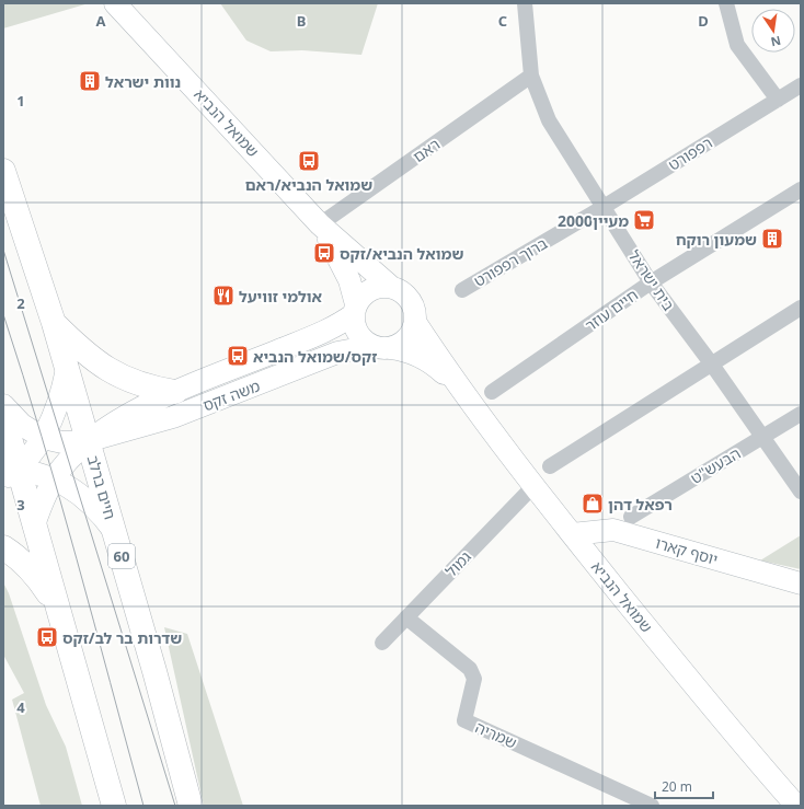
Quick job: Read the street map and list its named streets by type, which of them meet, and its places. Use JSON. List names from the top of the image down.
{
  "streets": {
    "highway": ["חיים ברלב", "60"],
    "street": [
      "שמואל הנביא",
      "ראם",
      "רפפורט",
      "ברוך רפפורט",
      "בית ישראל",
      "חיים עוזר",
      "משה זקס",
      "הבעש\"ט",
      "יוסף קארו",
      "גמול",
      "שמריה"
    ]
  },
  "crossings": [
    ["שמואל הנביא", "ראם"],
    ["שמואל הנביא", "משה זקס"],
    ["שמואל הנביא", "יוסף קארו"],
    ["שמואל הנביא", "גמול"],
    ["ראם", "בית ישראל"],
    ["רפפורט", "ברוך רפפורט"],
    ["רפפורט", "בית ישראל"],
    ["ברוך רפפורט", "בית ישראל"],
    ["בית ישראל", "חיים עוזר"],
    ["בית ישראל", "הבעש\"ט"],
    ["משה זקס", "חיים ברלב"],
    ["גמול", "שמריה"]
  ],
  "places": {
    "building": ["נוות ישראל", "שמעון רוקח"],
    "bus stop": [
      "שמואל הנביא/ראם",
      "שמואל הנביא/זקס",
      "זקס/שמואל הנביא",
      "שדרות בר לב/זקס"
    ],
    "supermarket": ["מעיין2000"],
    "restaurant": ["אולמי זוויעל"],
    "shop": ["רפאל דהן"]
  },
  "scale_bar": "20 m",
  "north": "bottom",
  "grid": {
    "columns": [
      "A",
      "B",
      "C",
      "D"
    ],
    "rows": [
      "1",
      "2",
      "3",
      "4"
    ]
  }
}
